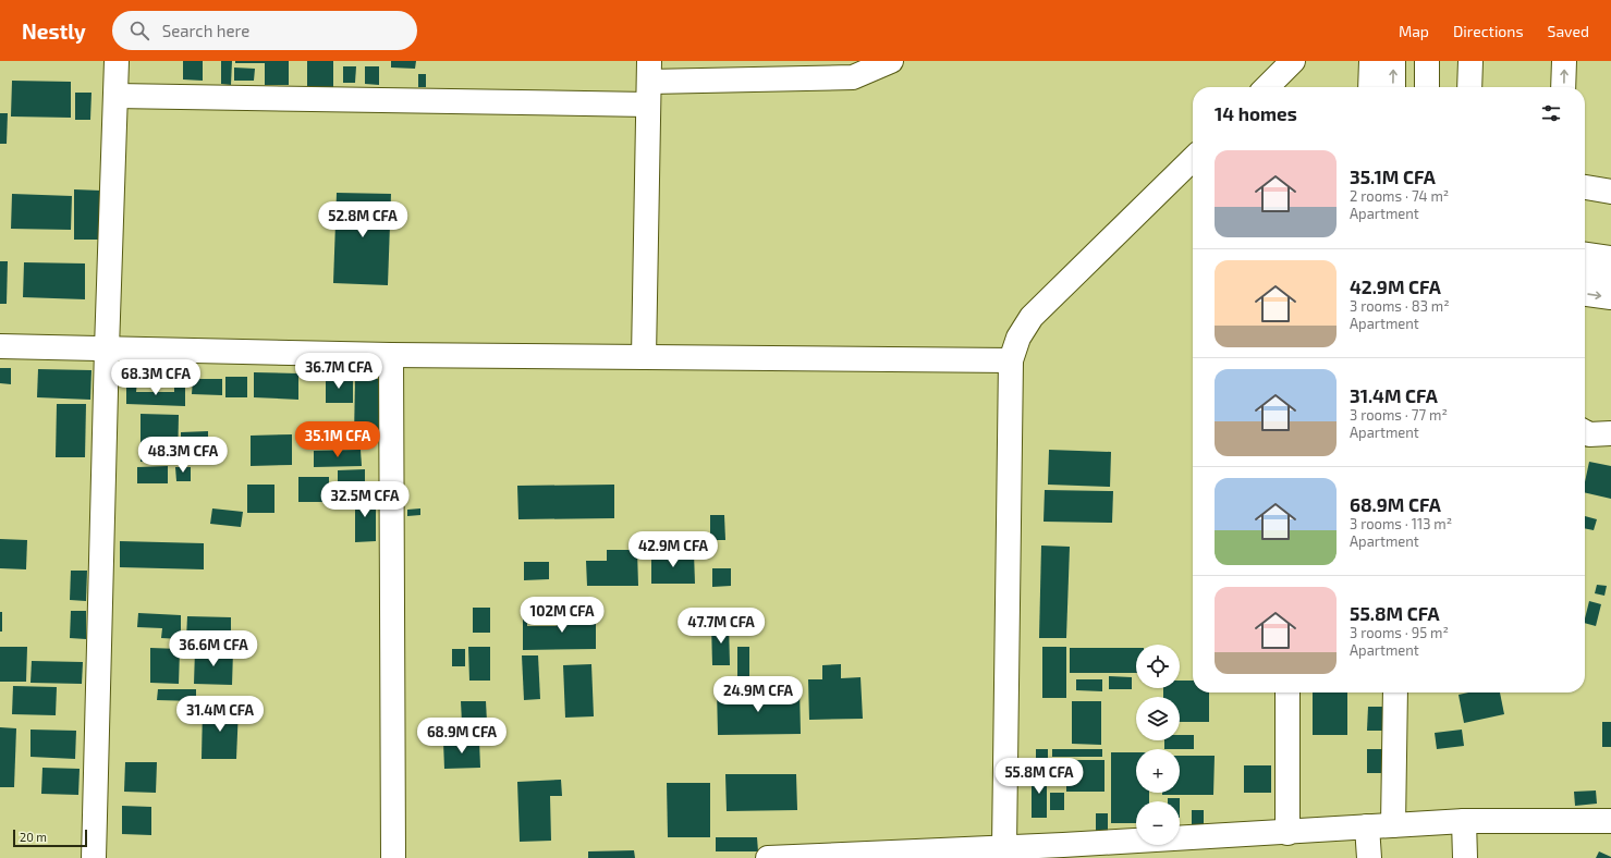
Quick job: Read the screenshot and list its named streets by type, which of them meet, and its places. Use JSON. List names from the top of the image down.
{
  "scale_bar": "20 m",
  "page": {
    "header": "Nestly",
    "search": "Search here",
    "nav": ["Map", "Directions", "Saved"],
    "heading": "14 homes",
    "list": [
      {
        "name": "35.1M CFA",
        "note": "2 rooms · 74 m² · Apartment"
      },
      {
        "name": "42.9M CFA",
        "note": "3 rooms · 83 m² · Apartment"
      },
      {
        "name": "31.4M CFA",
        "note": "3 rooms · 77 m² · Apartment"
      },
      {
        "name": "68.9M CFA",
        "note": "3 rooms · 113 m² · Apartment"
      },
      {
        "name": "55.8M CFA",
        "note": "3 rooms · 95 m² · Apartment"
      }
    ],
    "price": [
      "52.8M CFA",
      "36.7M CFA",
      "68.3M CFA",
      "35.1M CFA",
      "48.3M CFA",
      "32.5M CFA",
      "42.9M CFA",
      "102M CFA",
      "47.7M CFA",
      "36.6M CFA",
      "24.9M CFA",
      "31.4M CFA",
      "68.9M CFA",
      "55.8M CFA"
    ],
    "map_buttons": ["+", "−"],
    "scale": "20 m"
  }
}
